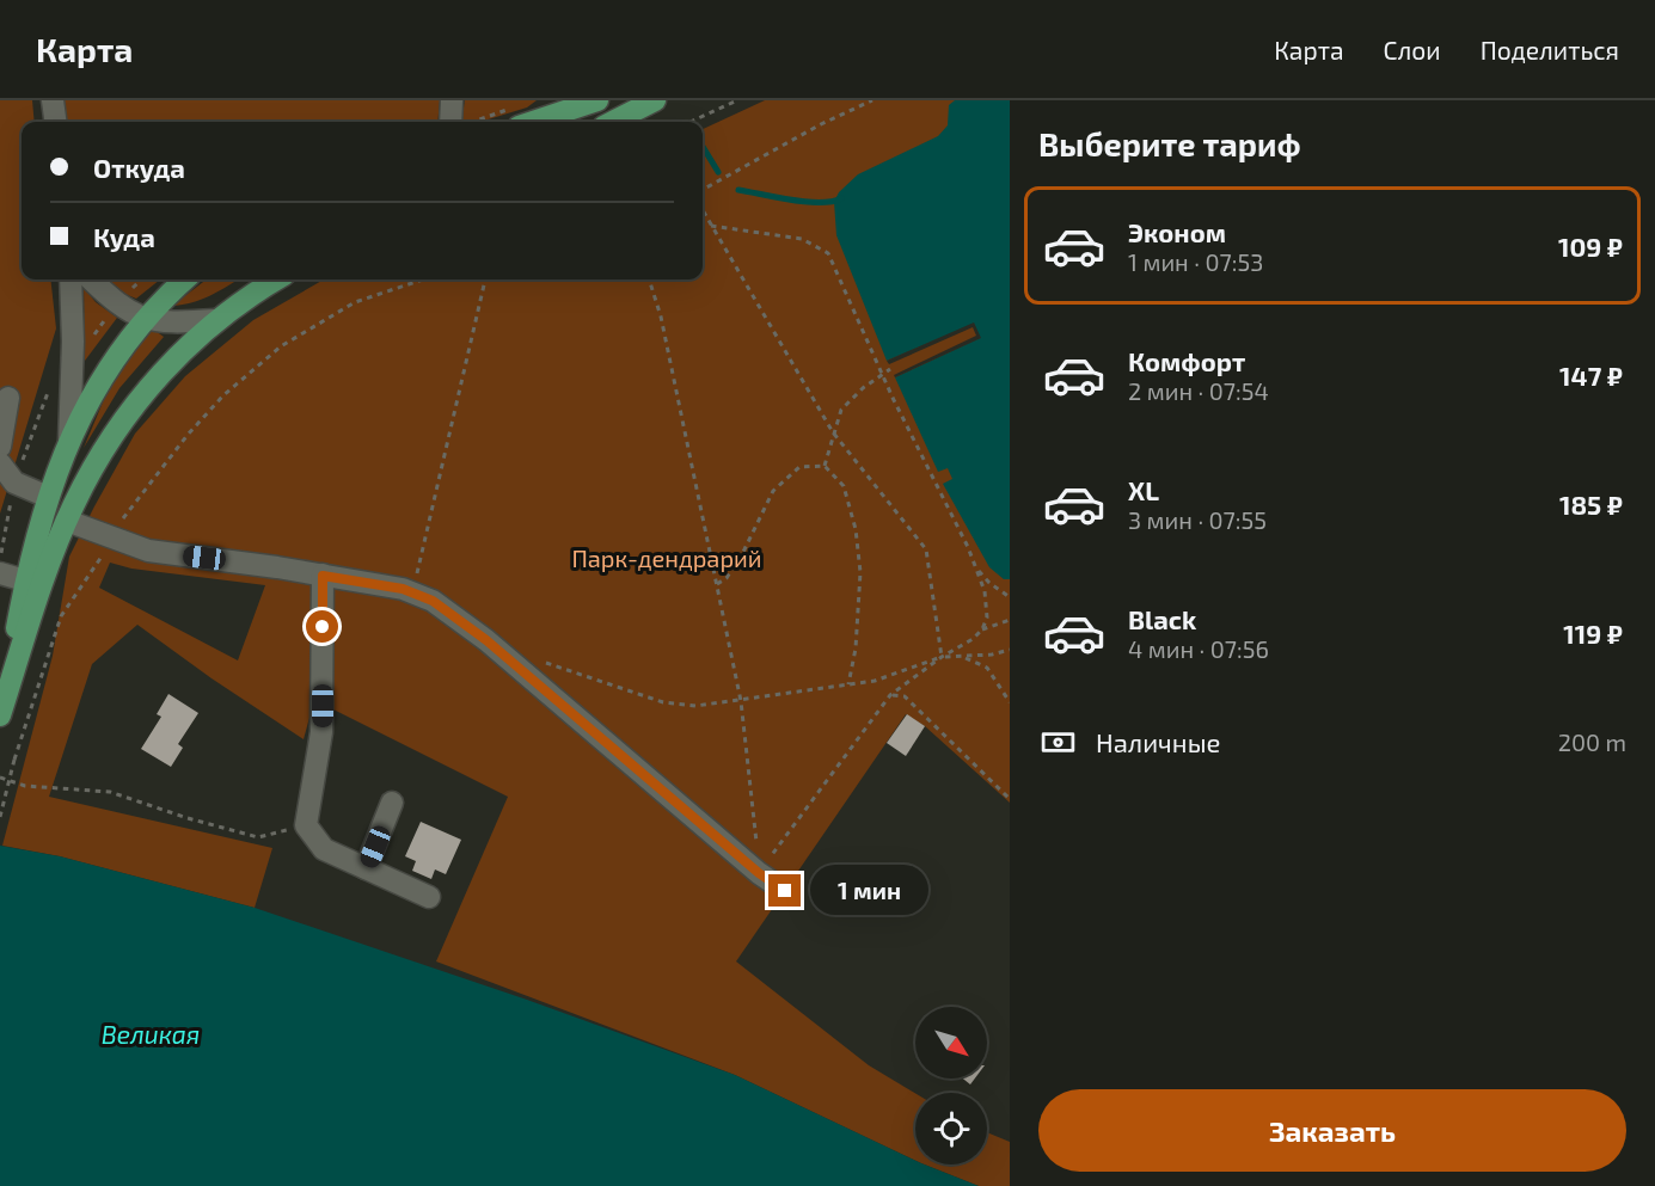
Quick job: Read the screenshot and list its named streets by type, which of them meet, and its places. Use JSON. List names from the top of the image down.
{
  "water": ["Великая"],
  "parks": ["Парк-дендрарий"],
  "north": "bottom right",
  "page": {
    "header": "Карта",
    "nav": ["Карта", "Слои", "Поделиться"],
    "heading": "Выберите тариф",
    "banner": ["Откуда", "Куда"],
    "list": [
      {
        "name": "Эконом",
        "note": "1 мин · 07:53",
        "value": "109 ₽"
      },
      {
        "name": "Комфорт",
        "note": "2 мин · 07:54",
        "value": "147 ₽"
      },
      {
        "name": "XL",
        "note": "3 мин · 07:55",
        "value": "185 ₽"
      },
      {
        "name": "Black",
        "note": "4 мин · 07:56",
        "value": "119 ₽"
      }
    ],
    "pay": ["Наличные", "200 m"],
    "bubble": "1 мин",
    "buttons": "Заказать"
  }
}
